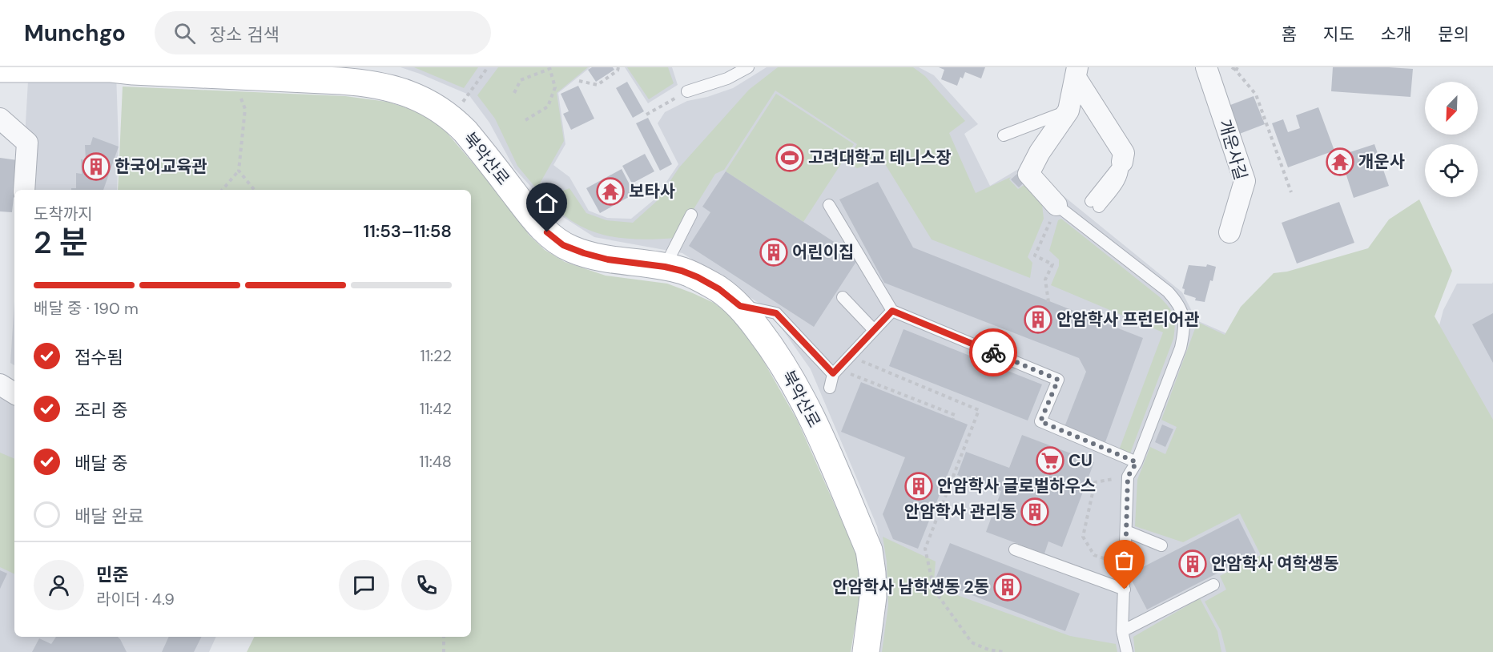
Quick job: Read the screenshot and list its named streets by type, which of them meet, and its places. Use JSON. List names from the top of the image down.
{
  "streets": {
    "street": ["개운사길", "북악산로"]
  },
  "places": {
    "sports": ["고려대학교 테니스장"],
    "temple": ["개운사", "보타사"],
    "building": [
      "한국어교육관",
      "어린이집",
      "안암학사 프런티어관",
      "안암학사 글로벌하우스",
      "안암학사 관리동",
      "안암학사 여학생동",
      "안암학사 남학생동 2동"
    ],
    "supermarket": ["CU"]
  },
  "north": "bottom left",
  "page": {
    "header": "Munchgo",
    "search": "장소 검색",
    "nav": [
      "홈",
      "지도",
      "소개",
      "문의"
    ],
    "heading": ["2 분", "도착까지", "11:53–11:58"],
    "panel": ["민준", "라이더 · 4.9"],
    "bar": "배달 중 · 190 m",
    "list": [
      ["접수됨", "11:22"],
      ["조리 중", "11:42"],
      ["배달 중", "11:48"],
      "배달 완료"
    ]
  }
}
